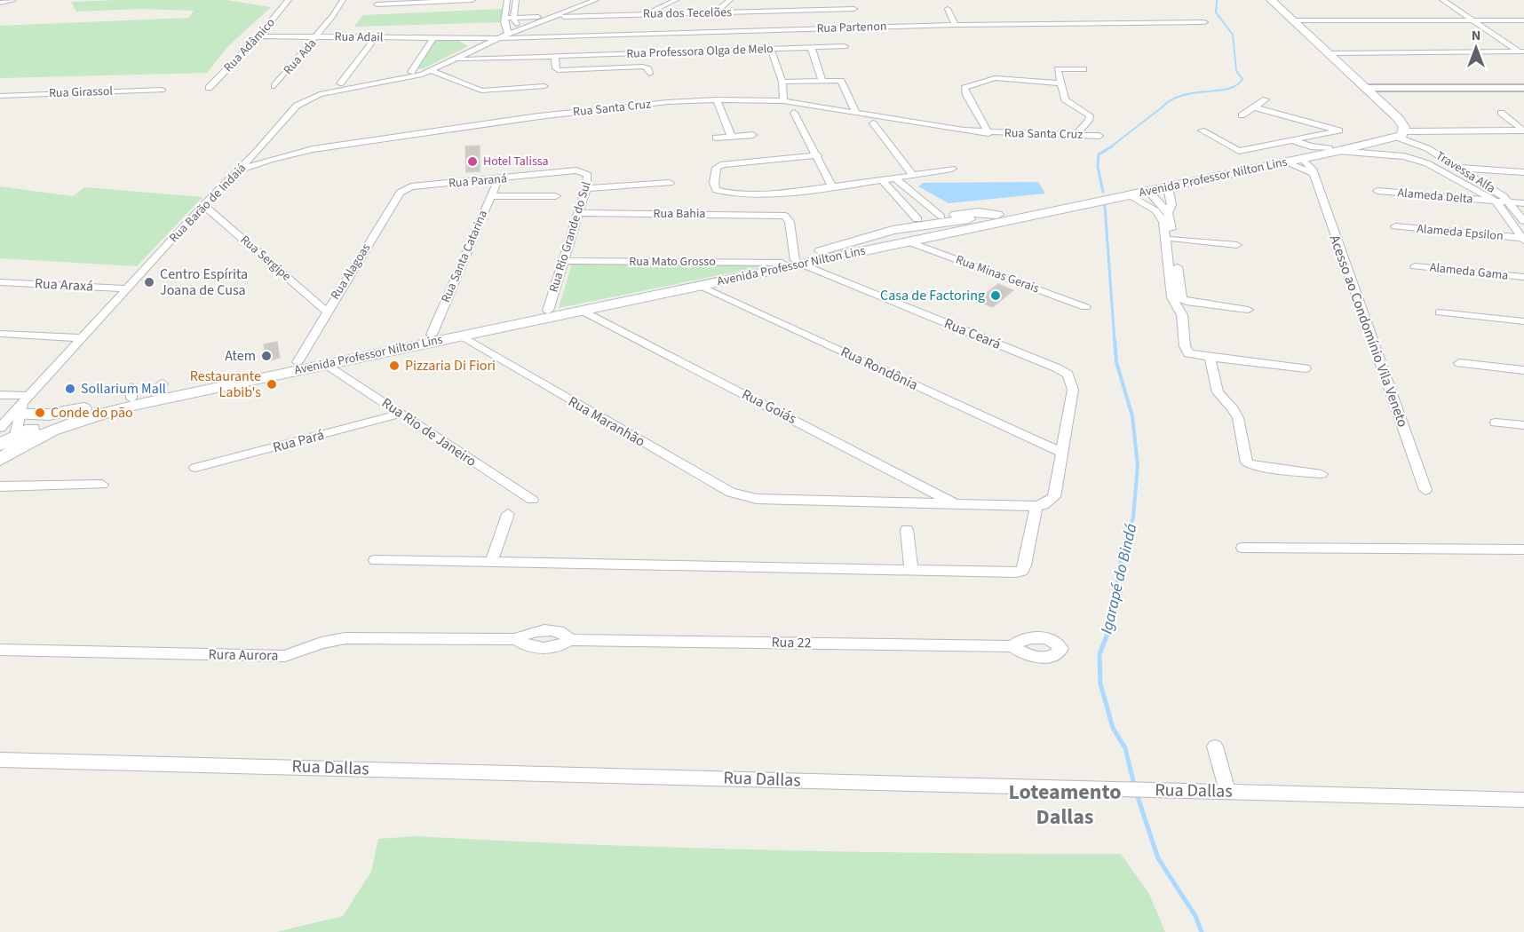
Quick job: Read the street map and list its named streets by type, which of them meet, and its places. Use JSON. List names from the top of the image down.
{
  "streets": {
    "main road": ["Avenida Professor Nilton Lins"],
    "street": [
      "Rua dos Tecelões",
      "Rua Partenon",
      "Rua Adail",
      "Rua Adâmico",
      "Rua Professora Olga de Melo",
      "Rua Ada",
      "Rua Girassol",
      "Rua Santa Cruz",
      "Travessa Alfa",
      "Rua Paraná",
      "Alameda Delta",
      "Rua Barão de Indaiá",
      "Rua Bahia",
      "Alameda Epsilon",
      "Rua Rio Grande do Sul",
      "Rua Santa Catarina",
      "Rua Sergipe",
      "Rua Mato Grosso",
      "Rua Alagoas",
      "Alameda Gama",
      "Rua Minas Gerais",
      "Rua Araxá",
      "Acesso ao Condomínio Vila Veneto",
      "Rua Ceará",
      "Rua Rondônia",
      "Rua Goiás",
      "Rua Maranhão",
      "Rua Rio de Janeiro",
      "Rua Pará",
      "Rua 22",
      "Rura Aurora",
      "Rua Dallas"
    ]
  },
  "crossings": [
    ["Rua dos Tecelões", "Rua Barão de Indaiá"],
    ["Rua Partenon", "Rua Adail"],
    ["Rua Partenon", "Rua Barão de Indaiá"],
    ["Rua Adail", "Rua Adâmico"],
    ["Rua Adail", "Rua Ada"],
    ["Rua Adail", "Rua Barão de Indaiá"],
    ["Rua Professora Olga de Melo", "Rua Barão de Indaiá"],
    ["Rua Santa Cruz", "Rua Barão de Indaiá"],
    ["Travessa Alfa", "Avenida Professor Nilton Lins"],
    ["Travessa Alfa", "Alameda Delta"],
    ["Avenida Professor Nilton Lins", "Rua Bahia"],
    ["Avenida Professor Nilton Lins", "Rua Rio Grande do Sul"],
    ["Avenida Professor Nilton Lins", "Rua Santa Catarina"],
    ["Avenida Professor Nilton Lins", "Rua Mato Grosso"],
    ["Avenida Professor Nilton Lins", "Rua Alagoas"],
    ["Avenida Professor Nilton Lins", "Rua Minas Gerais"],
    ["Avenida Professor Nilton Lins", "Acesso ao Condomínio Vila Veneto"],
    ["Avenida Professor Nilton Lins", "Rua Ceará"],
    ["Avenida Professor Nilton Lins", "Rua Rondônia"],
    ["Avenida Professor Nilton Lins", "Rua Goiás"],
    ["Avenida Professor Nilton Lins", "Rua Maranhão"],
    ["Avenida Professor Nilton Lins", "Rua Rio de Janeiro"],
    ["Rua Paraná", "Rua Rio Grande do Sul"],
    ["Rua Paraná", "Rua Santa Catarina"],
    ["Rua Paraná", "Rua Alagoas"],
    ["Rua Barão de Indaiá", "Rua Sergipe"],
    ["Rua Barão de Indaiá", "Rua Araxá"],
    ["Rua Bahia", "Rua Rio Grande do Sul"],
    ["Rua Bahia", "Rua Mato Grosso"],
    ["Rua Bahia", "Rua Ceará"],
    ["Rua Rio Grande do Sul", "Rua Mato Grosso"],
    ["Rua Sergipe", "Rua Alagoas"],
    ["Rua Mato Grosso", "Rua Ceará"],
    ["Rua Ceará", "Rua Rondônia"],
    ["Rua Goiás", "Rua Maranhão"],
    ["Rua Rio de Janeiro", "Rua Pará"],
    ["Rua 22", "Rura Aurora"]
  ],
  "districts": ["Loteamento Dallas"],
  "water": ["Igarapé do Bindá"],
  "places": [
    "Hotel Talissa",
    "Centro Espírita Joana de Cusa",
    "Casa de Factoring",
    "Atem",
    "Pizzaria Di Fiori",
    "Restaurante Labib's",
    "Sollarium Mall",
    "Conde do pão"
  ],
  "north": "top"
}
